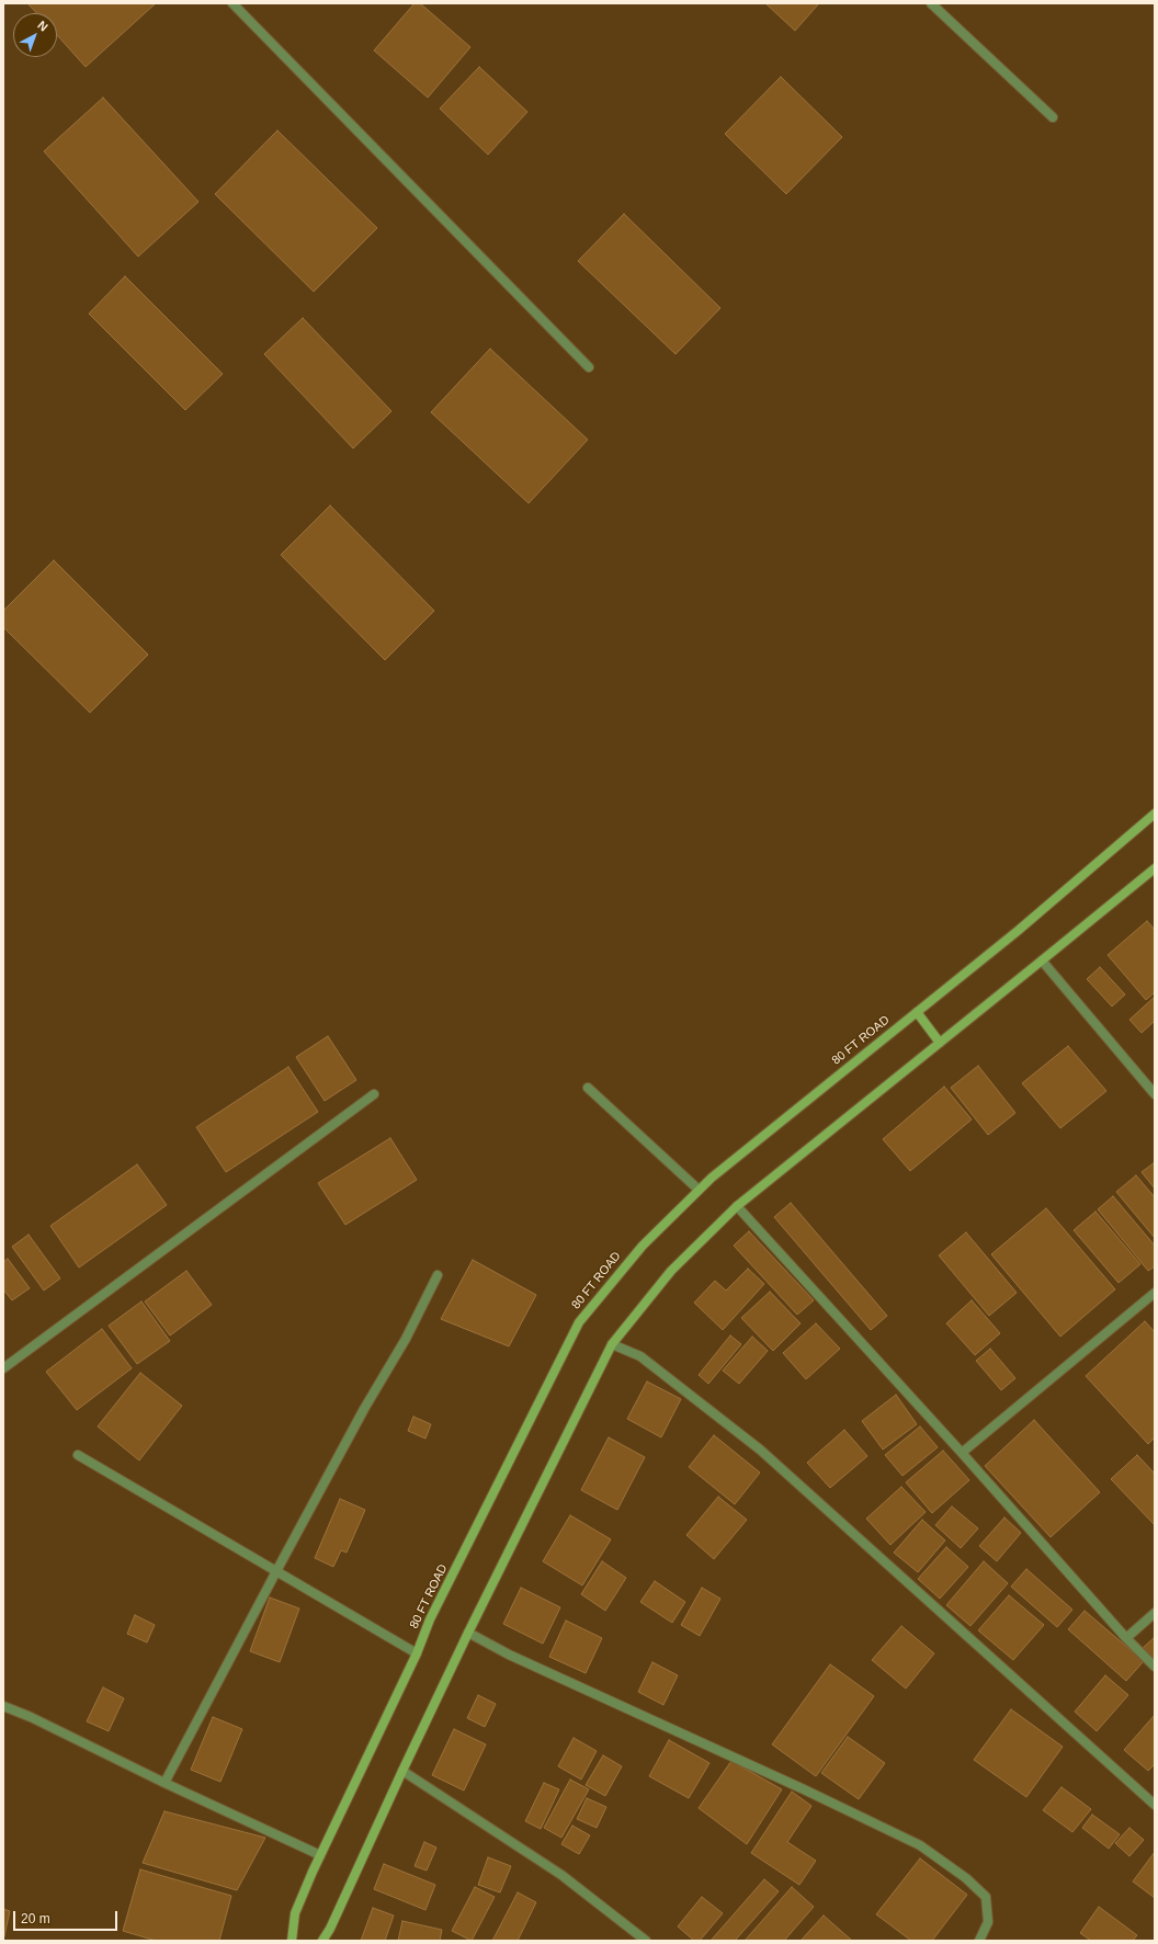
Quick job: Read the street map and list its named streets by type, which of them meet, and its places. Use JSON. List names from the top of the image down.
{
  "streets": {
    "street": ["80 FT ROAD"]
  },
  "scale_bar": "20 m",
  "north": "top right"
}
